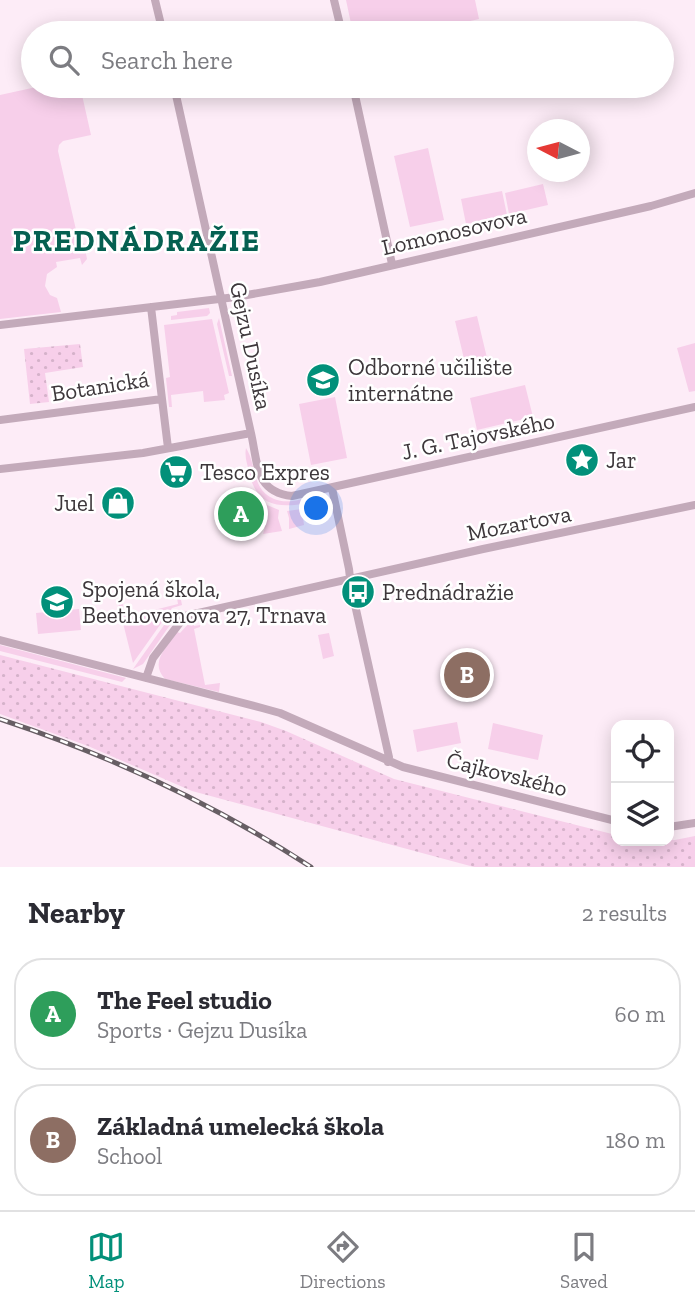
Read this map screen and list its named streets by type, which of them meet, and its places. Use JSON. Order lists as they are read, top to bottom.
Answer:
{
  "streets": {
    "street": [
      "Lomonosovova",
      "Gejzu Dusíka",
      "Botanická",
      "J. G. Tajovského",
      "Mozartova",
      "Čajkovského"
    ]
  },
  "crossings": [
    ["Lomonosovova", "Gejzu Dusíka"],
    ["Gejzu Dusíka", "J. G. Tajovského"],
    ["Mozartova", "Čajkovského"]
  ],
  "districts": ["PREDNÁDRAŽIE"],
  "places": {
    "school or university": ["Odborné učilište internátne", "Spojená škola, Beethovenova 27, Trnava"],
    "place": ["Jar"],
    "supermarket": ["Tesco Expres"],
    "shop": ["Juel"],
    "bus stop": ["Prednádražie"]
  },
  "north": "left",
  "page": {
    "search": "Search here",
    "pins": ["A", "B"],
    "heading": ["Nearby", "2 results"],
    "list": [
      {
        "mark": "A",
        "name": "The Feel studio",
        "note": "Sports · Gejzu Dusíka",
        "value": "60 m"
      },
      {
        "mark": "B",
        "name": "Základná umelecká škola",
        "note": "School",
        "value": "180 m"
      }
    ],
    "nav": ["Map", "Directions", "Saved"]
  }
}
